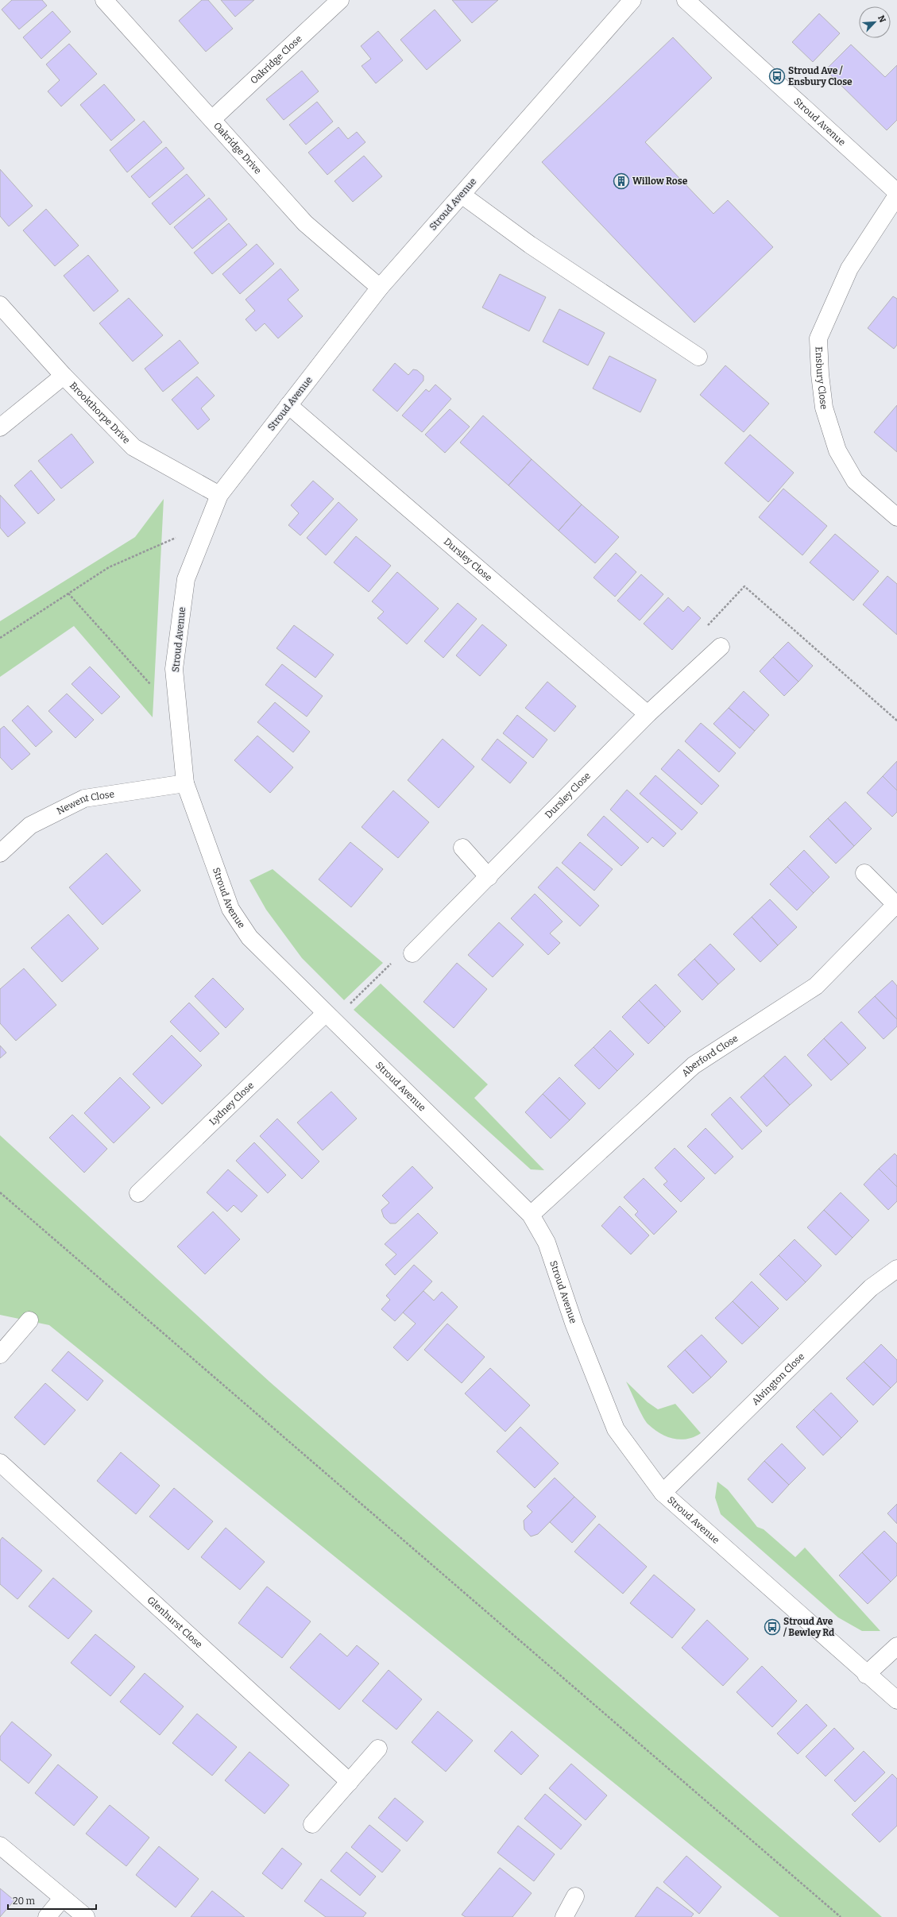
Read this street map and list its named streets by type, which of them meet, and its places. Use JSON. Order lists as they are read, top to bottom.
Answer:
{
  "streets": {
    "street": [
      "Oakridge Close",
      "Stroud Avenue",
      "Oakridge Drive",
      "Ensbury Close",
      "Brookthorpe Drive",
      "Dursley Close",
      "Newent Close",
      "Aberford Close",
      "Lydney Close",
      "Alvington Close",
      "Glenhurst Close"
    ]
  },
  "crossings": [
    ["Oakridge Close", "Oakridge Drive"],
    ["Stroud Avenue", "Oakridge Drive"],
    ["Stroud Avenue", "Brookthorpe Drive"],
    ["Stroud Avenue", "Dursley Close"],
    ["Stroud Avenue", "Newent Close"],
    ["Stroud Avenue", "Aberford Close"],
    ["Stroud Avenue", "Lydney Close"],
    ["Stroud Avenue", "Alvington Close"]
  ],
  "places": {
    "bus stop": ["Stroud Ave / Ensbury Close", "Stroud Ave / Bewley Rd"],
    "building": ["Willow Rose"]
  },
  "scale_bar": "20 m",
  "north": "top right"
}
